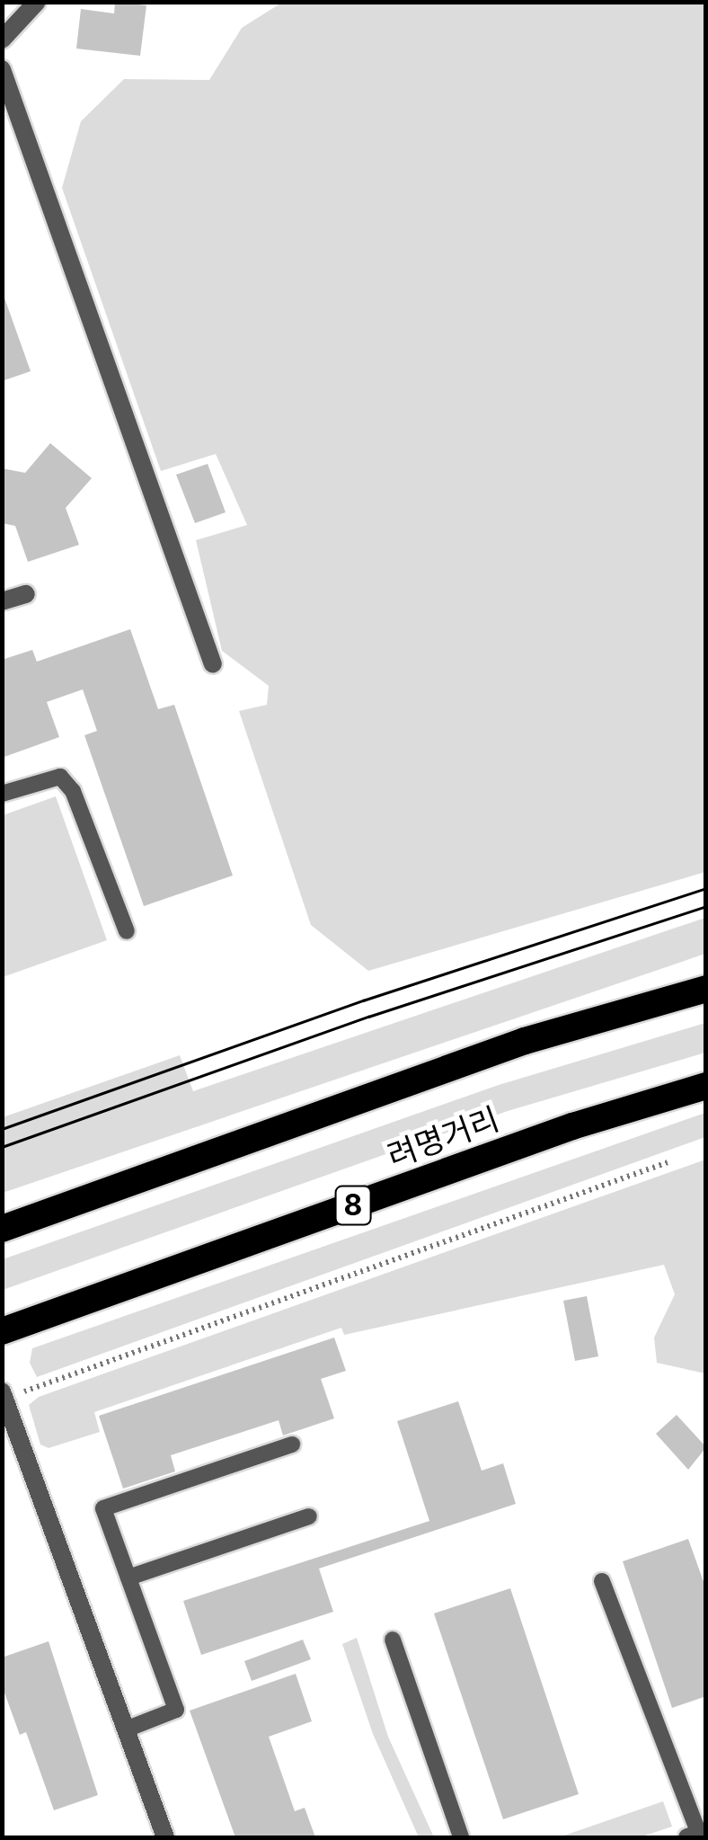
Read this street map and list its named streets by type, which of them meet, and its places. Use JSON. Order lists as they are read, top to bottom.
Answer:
{
  "streets": {
    "highway": ["려명거리", "8"]
  }
}
